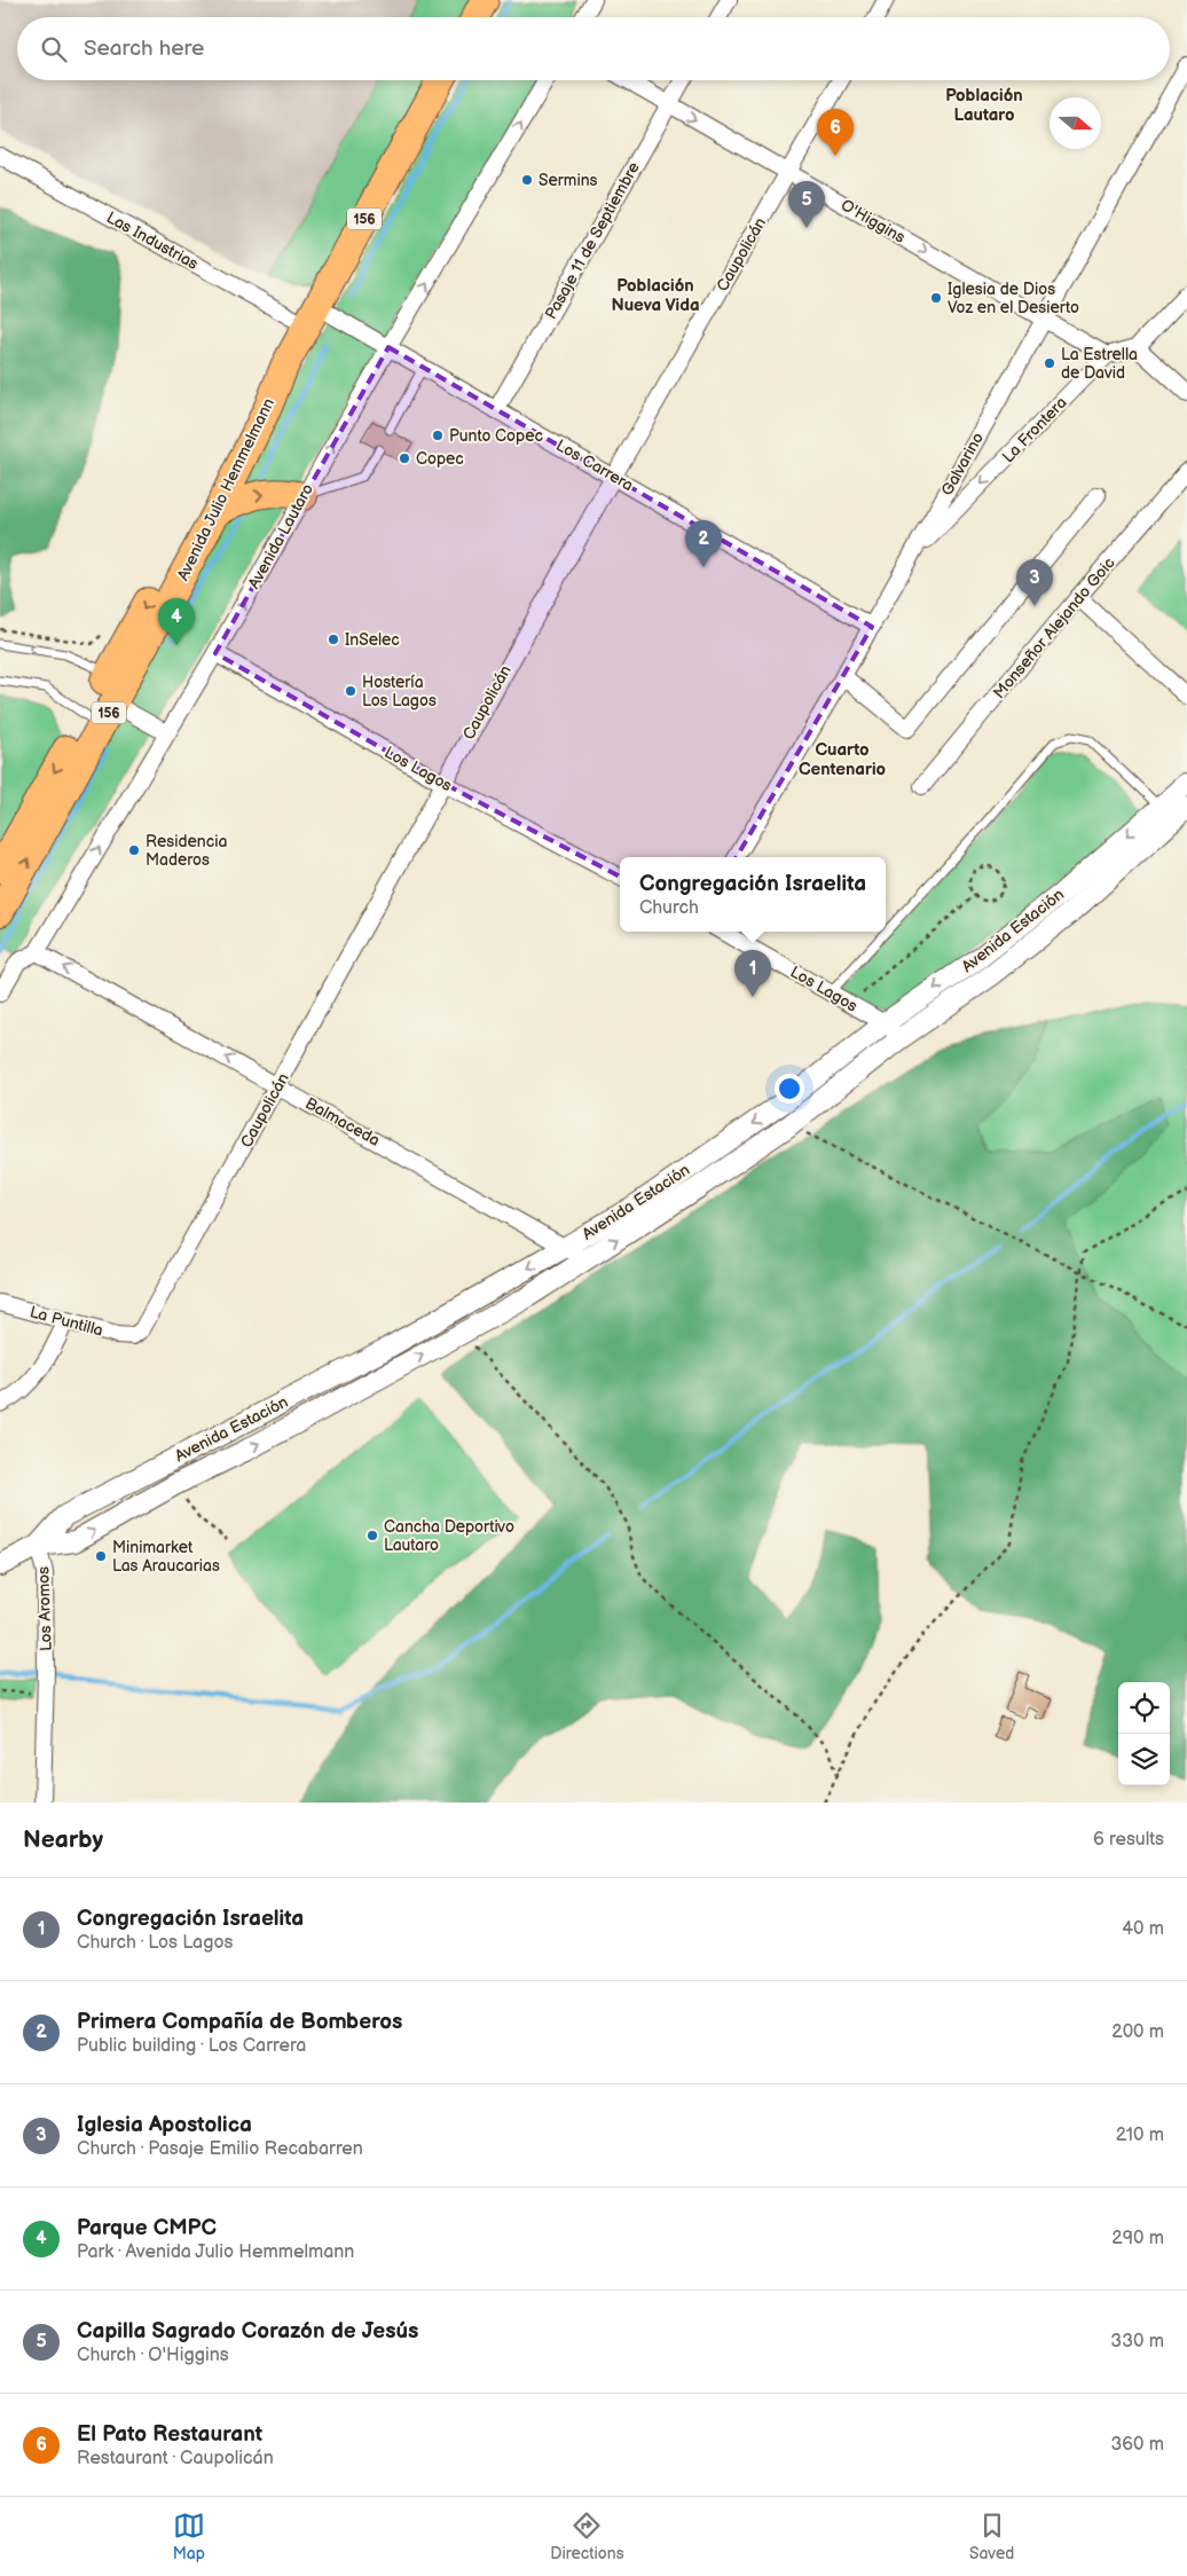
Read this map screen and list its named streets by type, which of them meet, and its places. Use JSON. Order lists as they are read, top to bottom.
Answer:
{
  "streets": {
    "highway": ["156", "Avenida Julio Hemmelmann"],
    "street": [
      "O'Higgins",
      "Las Industrias",
      "Pasaje 11 de Septiembre",
      "Caupolicán",
      "La Frontera",
      "Galvarino",
      "Los Carrera",
      "Avenida Lautaro",
      "Monseñor Alejando Goic",
      "Los Lagos",
      "Avenida Estación",
      "Balmaceda",
      "La Puntilla",
      "Los Aromos"
    ]
  },
  "crossings": [
    ["O'Higgins", "Pasaje 11 de Septiembre"],
    ["O'Higgins", "Caupolicán"],
    ["O'Higgins", "La Frontera"],
    ["O'Higgins", "Galvarino"],
    ["Las Industrias", "Los Carrera"],
    ["Las Industrias", "Avenida Julio Hemmelmann"],
    ["Pasaje 11 de Septiembre", "Los Carrera"],
    ["Caupolicán", "Los Carrera"],
    ["Caupolicán", "Los Lagos"],
    ["Caupolicán", "Balmaceda"],
    ["Caupolicán", "La Puntilla"],
    ["La Frontera", "Galvarino"],
    ["Galvarino", "Los Carrera"],
    ["Los Carrera", "Avenida Julio Hemmelmann"],
    ["Los Carrera", "Avenida Lautaro"],
    ["Avenida Lautaro", "Los Lagos"],
    ["Avenida Lautaro", "Balmaceda"],
    ["Los Lagos", "Avenida Estación"],
    ["Avenida Estación", "Balmaceda"],
    ["Avenida Estación", "Los Aromos"]
  ],
  "one_way": [
    "O'Higgins",
    "La Frontera",
    "Avenida Lautaro",
    "Balmaceda"
  ],
  "districts": ["Población Lautaro", "Población Nueva Vida", "Cuarto Centenario"],
  "places": [
    "Sermins",
    "Iglesia de Dios Voz en el Desierto",
    "La Estrella de David",
    "Punto Copec",
    "Copec",
    "InSelec",
    "Hostería Los Lagos",
    "Residencia Maderos",
    "Cancha Deportivo Lautaro",
    "Minimarket Las Araucarias"
  ],
  "north": "right",
  "page": {
    "search": "Search here",
    "pins": [
      "6",
      "5",
      "2",
      "3",
      "4",
      "1"
    ],
    "popup": ["Congregación Israelita", "Church"],
    "heading": ["Nearby", "6 results"],
    "list": [
      {
        "mark": "1",
        "name": "Congregación Israelita",
        "note": "Church · Los Lagos",
        "value": "40 m"
      },
      {
        "mark": "2",
        "name": "Primera Compañía de Bomberos",
        "note": "Public building · Los Carrera",
        "value": "200 m"
      },
      {
        "mark": "3",
        "name": "Iglesia Apostolica",
        "note": "Church · Pasaje Emilio Recabarren",
        "value": "210 m"
      },
      {
        "mark": "4",
        "name": "Parque CMPC",
        "note": "Park · Avenida Julio Hemmelmann",
        "value": "290 m"
      },
      {
        "mark": "5",
        "name": "Capilla Sagrado Corazón de Jesús",
        "note": "Church · O'Higgins",
        "value": "330 m"
      },
      {
        "mark": "6",
        "name": "El Pato Restaurant",
        "note": "Restaurant · Caupolicán",
        "value": "360 m"
      }
    ],
    "nav": ["Map", "Directions", "Saved"]
  }
}
